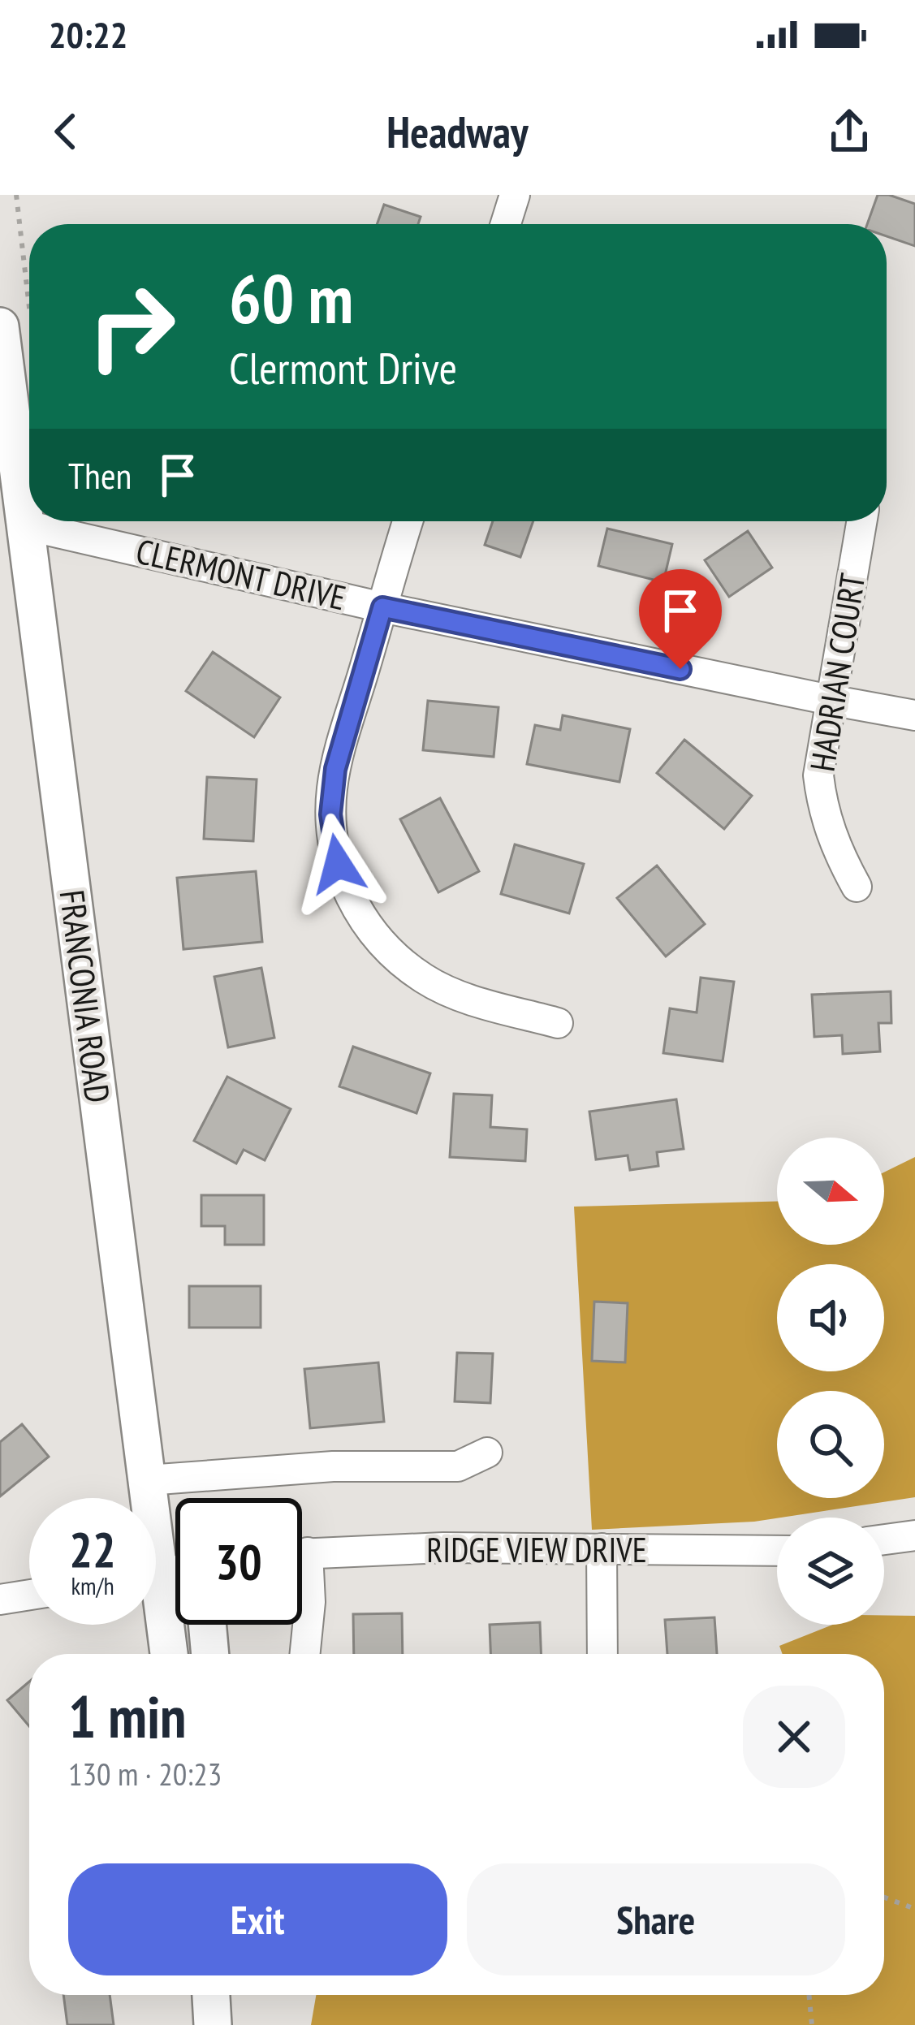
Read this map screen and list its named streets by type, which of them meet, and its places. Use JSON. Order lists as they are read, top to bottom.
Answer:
{
  "streets": {
    "main road": ["FRANCONIA ROAD"],
    "street": ["CLERMONT DRIVE", "HADRIAN COURT", "RIDGE VIEW DRIVE"]
  },
  "crossings": [
    ["CLERMONT DRIVE", "HADRIAN COURT"],
    ["CLERMONT DRIVE", "FRANCONIA ROAD"]
  ],
  "north": "right",
  "page": {
    "status": "20:22",
    "header": "Headway",
    "turn": ["60 m", "Clermont Drive"],
    "then": "Then",
    "speed": "22 km/h",
    "limit": "30",
    "heading": ["1 min", "130 m · 20:23"],
    "buttons": ["Exit", "Share"]
  }
}
